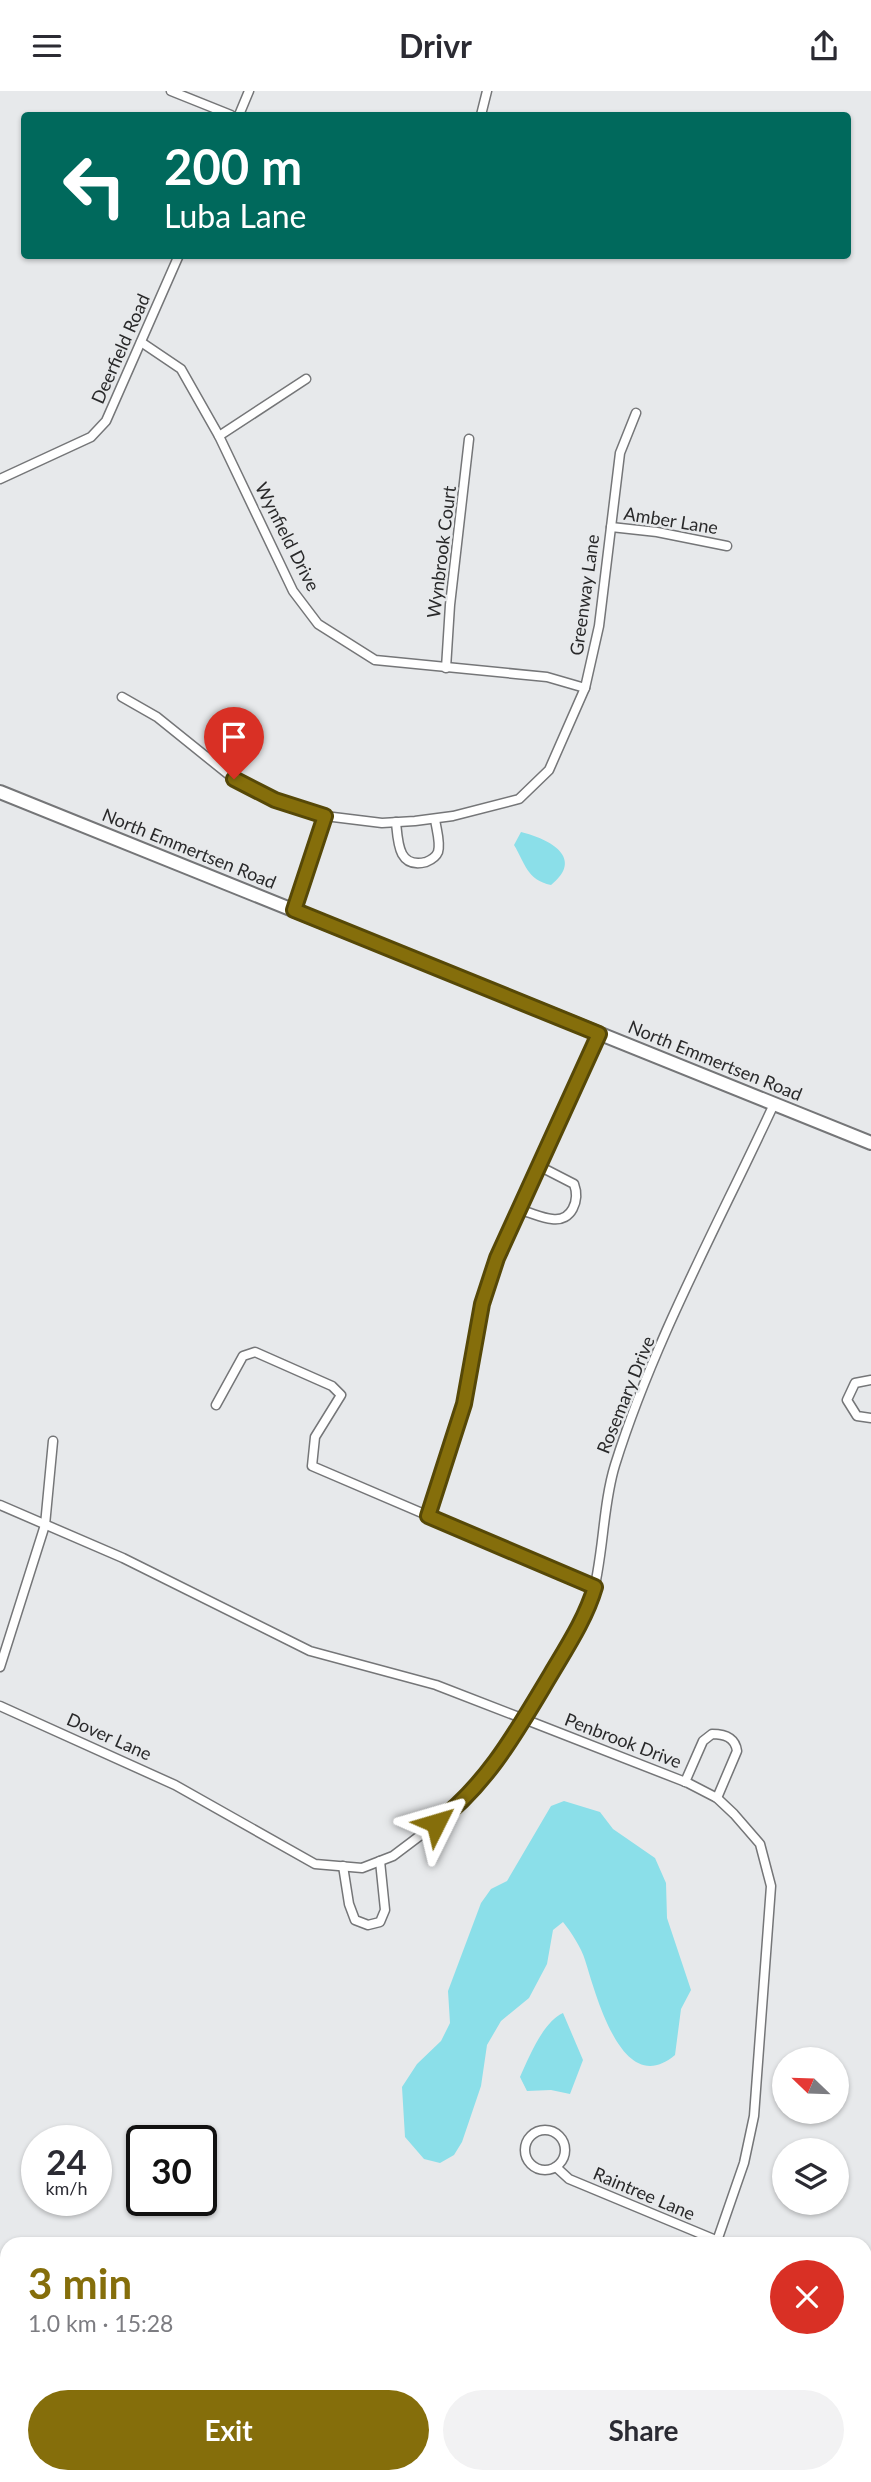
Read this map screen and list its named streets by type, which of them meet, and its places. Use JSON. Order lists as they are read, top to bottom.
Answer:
{
  "streets": {
    "street": [
      "Deerfield Road",
      "Amber Lane",
      "Wynfield Drive",
      "Wynbrook Court",
      "Greenway Lane",
      "North Emmertsen Road",
      "Rosemary Drive",
      "Dover Lane",
      "Penbrook Drive",
      "Raintree Lane"
    ]
  },
  "crossings": [
    ["Deerfield Road", "Wynfield Drive"],
    ["Amber Lane", "Greenway Lane"],
    ["Wynfield Drive", "Wynbrook Court"],
    ["Wynfield Drive", "Greenway Lane"],
    ["North Emmertsen Road", "Rosemary Drive"],
    ["Rosemary Drive", "Dover Lane"],
    ["Rosemary Drive", "Penbrook Drive"]
  ],
  "north": "top left",
  "page": {
    "header": "Drivr",
    "turn": ["200 m", "Luba Lane"],
    "speed": "24 km/h",
    "limit": "30",
    "heading": ["3 min", "1.0 km · 15:28"],
    "buttons": ["Exit", "Share"]
  }
}
